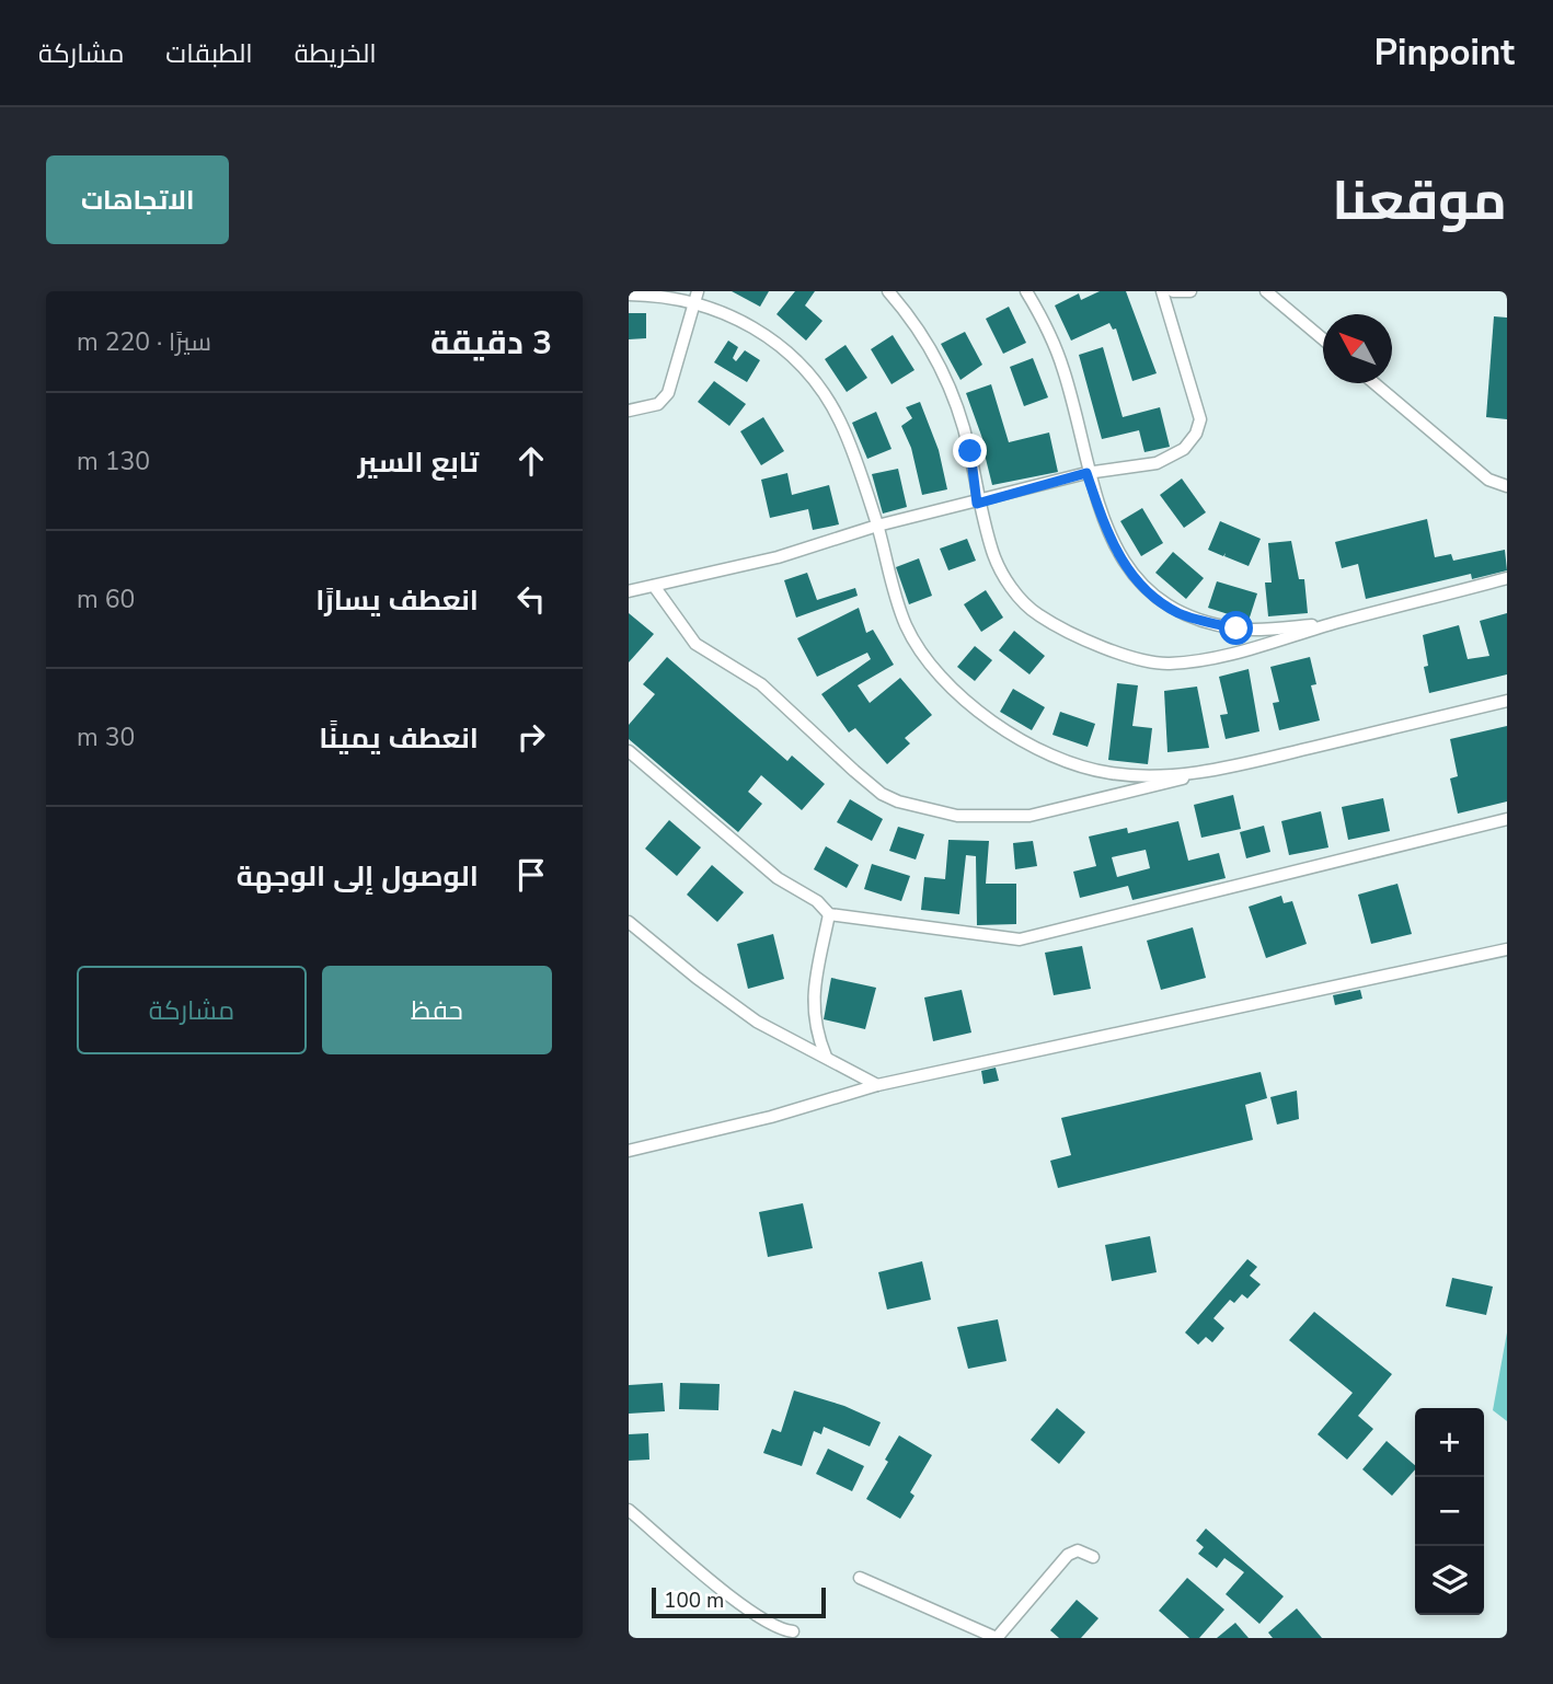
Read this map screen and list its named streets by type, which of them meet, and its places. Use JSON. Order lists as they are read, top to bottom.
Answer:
{
  "scale_bar": "100 m",
  "north": "top left",
  "page": {
    "header": "Pinpoint",
    "nav": ["الخريطة", "الطبقات", "مشاركة"],
    "title": "موقعنا",
    "buttons": [
      "الاتجاهات",
      ["حفظ", "مشاركة"]
    ],
    "heading": ["3 دقيقة", "سيرًا · 220 m"],
    "list": [
      ["تابع السير", "130 m"],
      ["انعطف يسارًا", "60 m"],
      ["انعطف يمينًا", "30 m"],
      "الوصول إلى الوجهة"
    ],
    "map_buttons": ["+", "−"],
    "scale": "100 m"
  }
}
